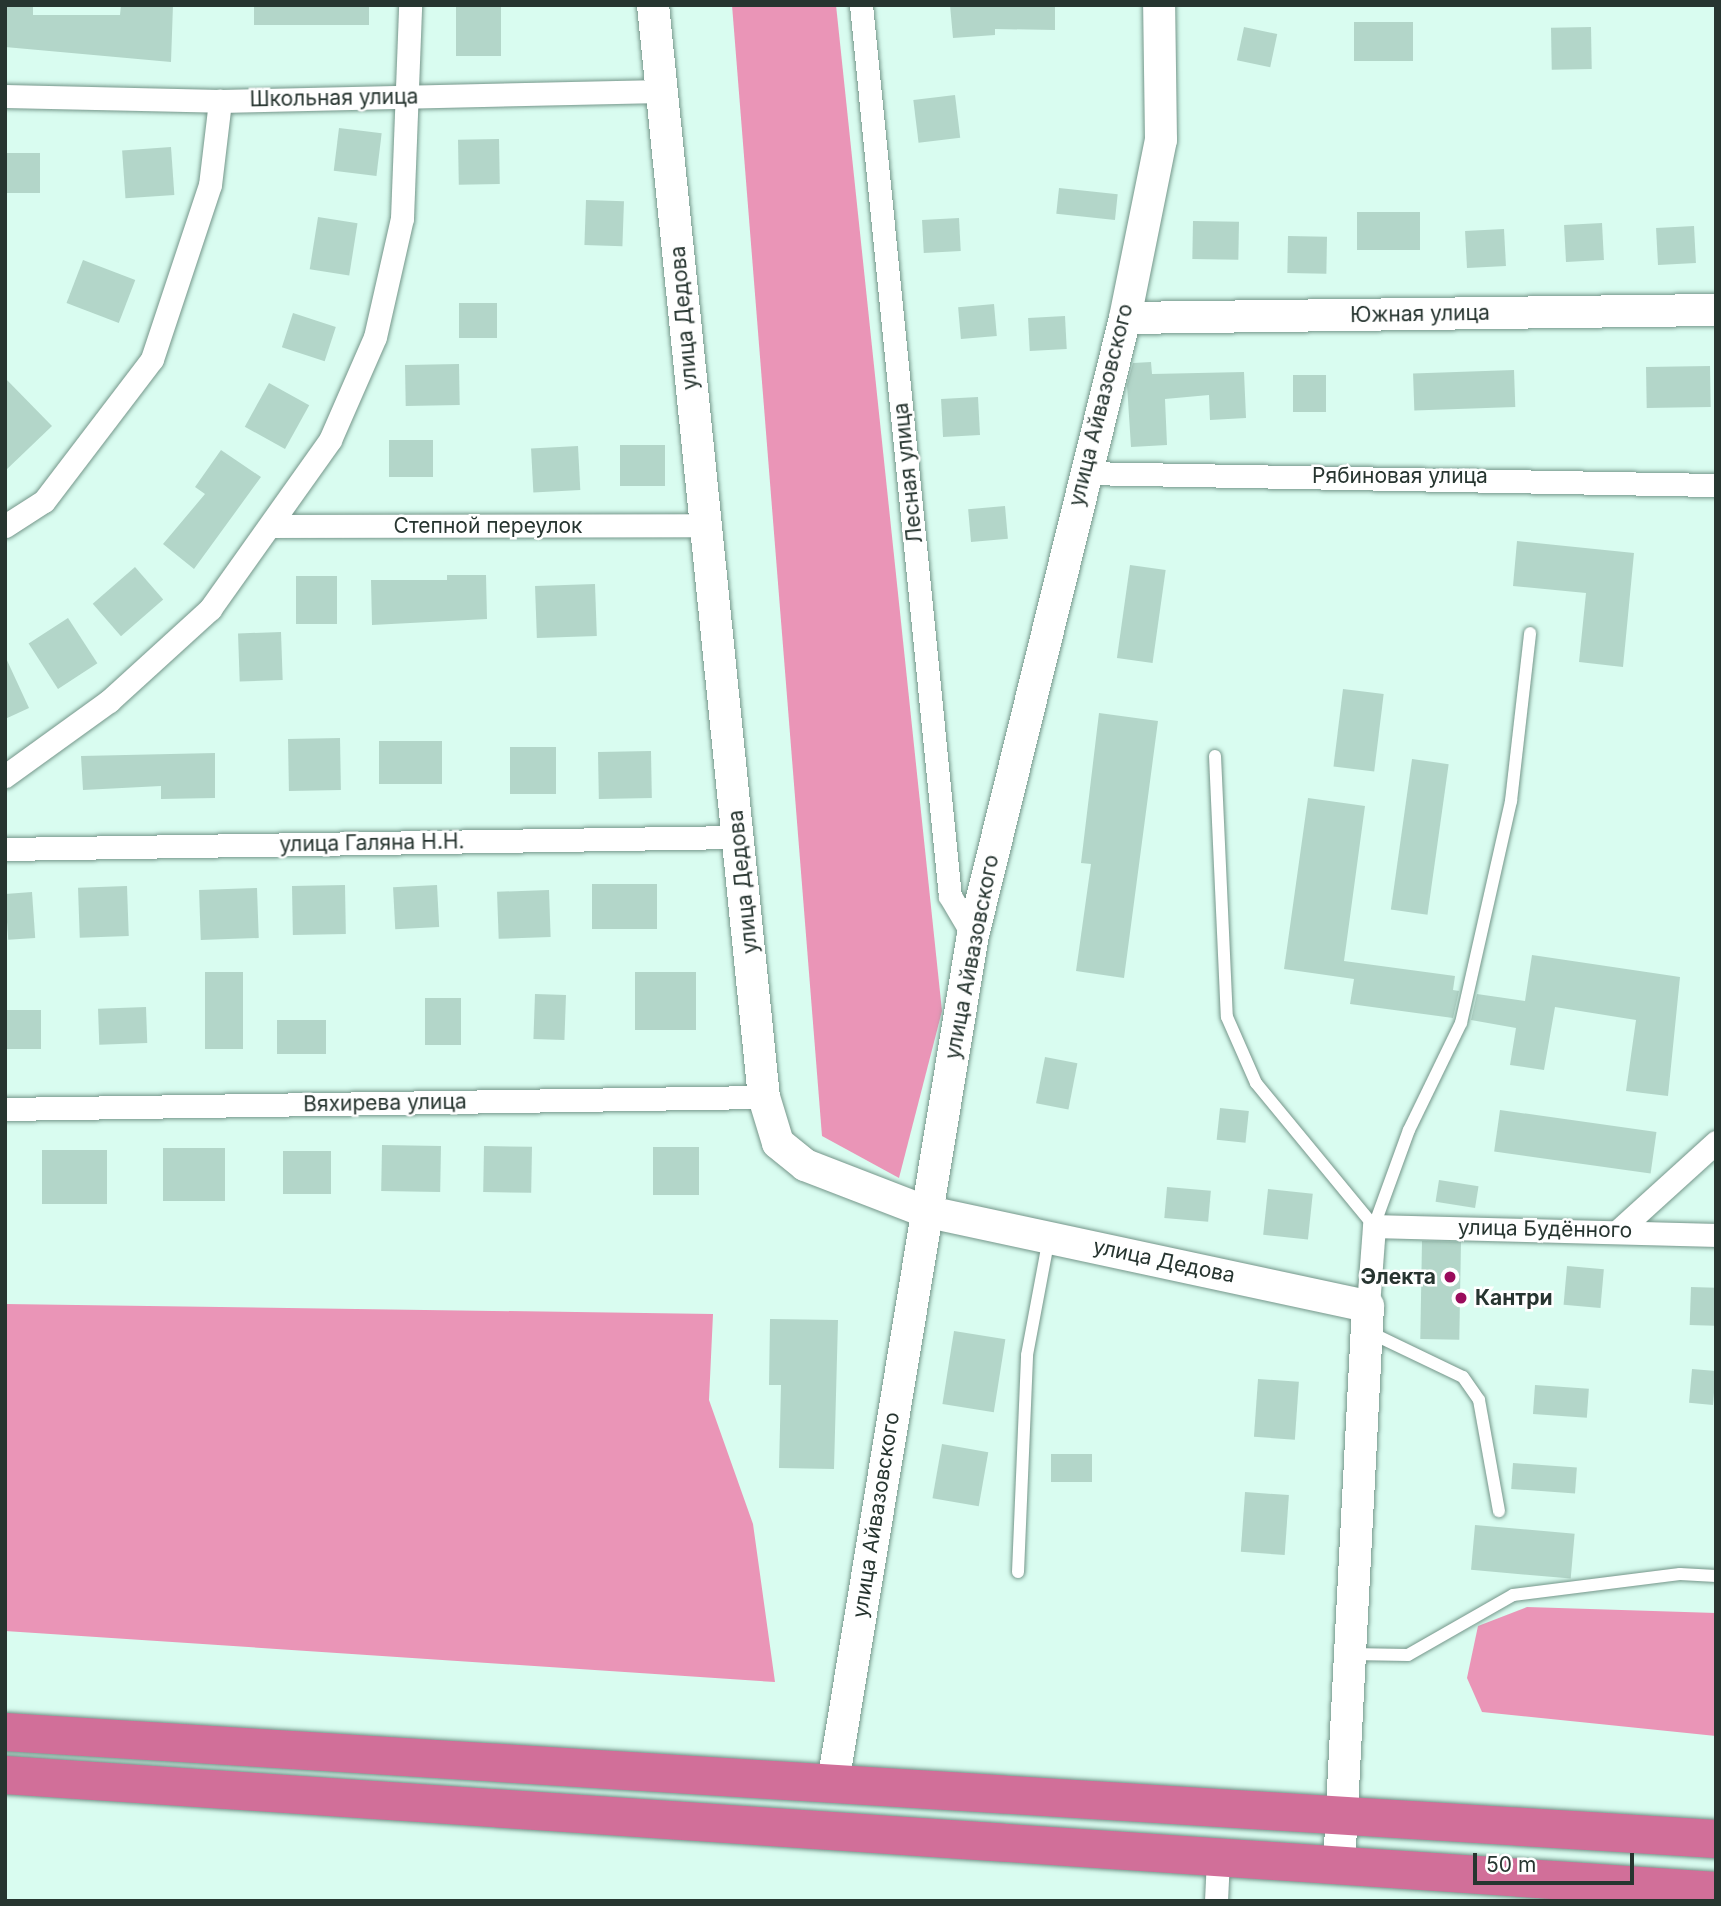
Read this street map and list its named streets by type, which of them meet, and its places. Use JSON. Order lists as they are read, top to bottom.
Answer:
{
  "streets": {
    "street": [
      "Школьная улица",
      "Южная улица",
      "улица Дедова",
      "улица Айвазовского",
      "Лесная улица",
      "Рябиновая улица",
      "Степной переулок",
      "улица Галяна Н.Н.",
      "Вяхирева улица",
      "улица Будённого"
    ]
  },
  "crossings": [
    ["Школьная улица", "улица Дедова"],
    ["Южная улица", "улица Айвазовского"],
    ["улица Дедова", "улица Айвазовского"],
    ["улица Дедова", "Степной переулок"],
    ["улица Дедова", "улица Галяна Н.Н."],
    ["улица Дедова", "Вяхирева улица"],
    ["улица Айвазовского", "Лесная улица"],
    ["улица Айвазовского", "Рябиновая улица"]
  ],
  "places": ["Электа", "Кантри"],
  "scale_bar": "50 m"
}
